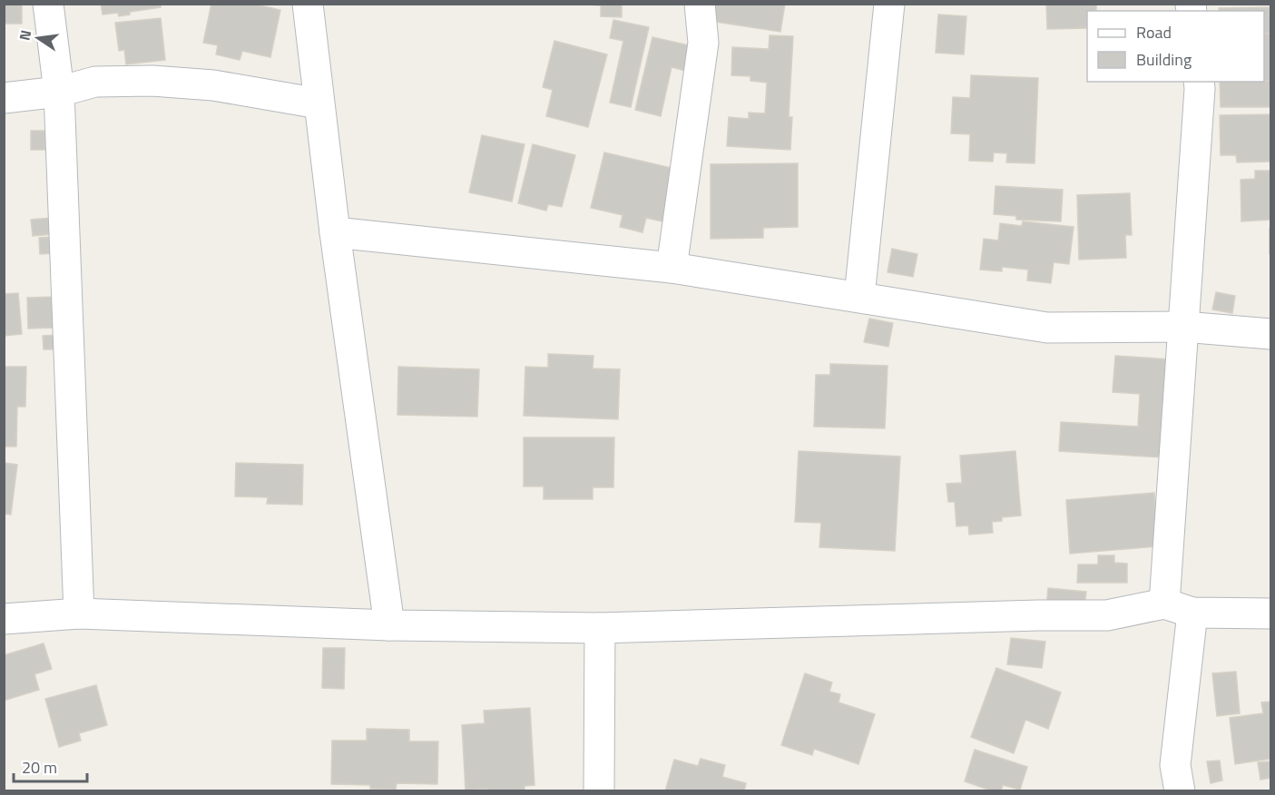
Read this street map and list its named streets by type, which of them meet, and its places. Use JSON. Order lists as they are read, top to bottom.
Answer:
{
  "legend": ["Road", "Building"],
  "scale_bar": "20 m",
  "north": "left"
}
